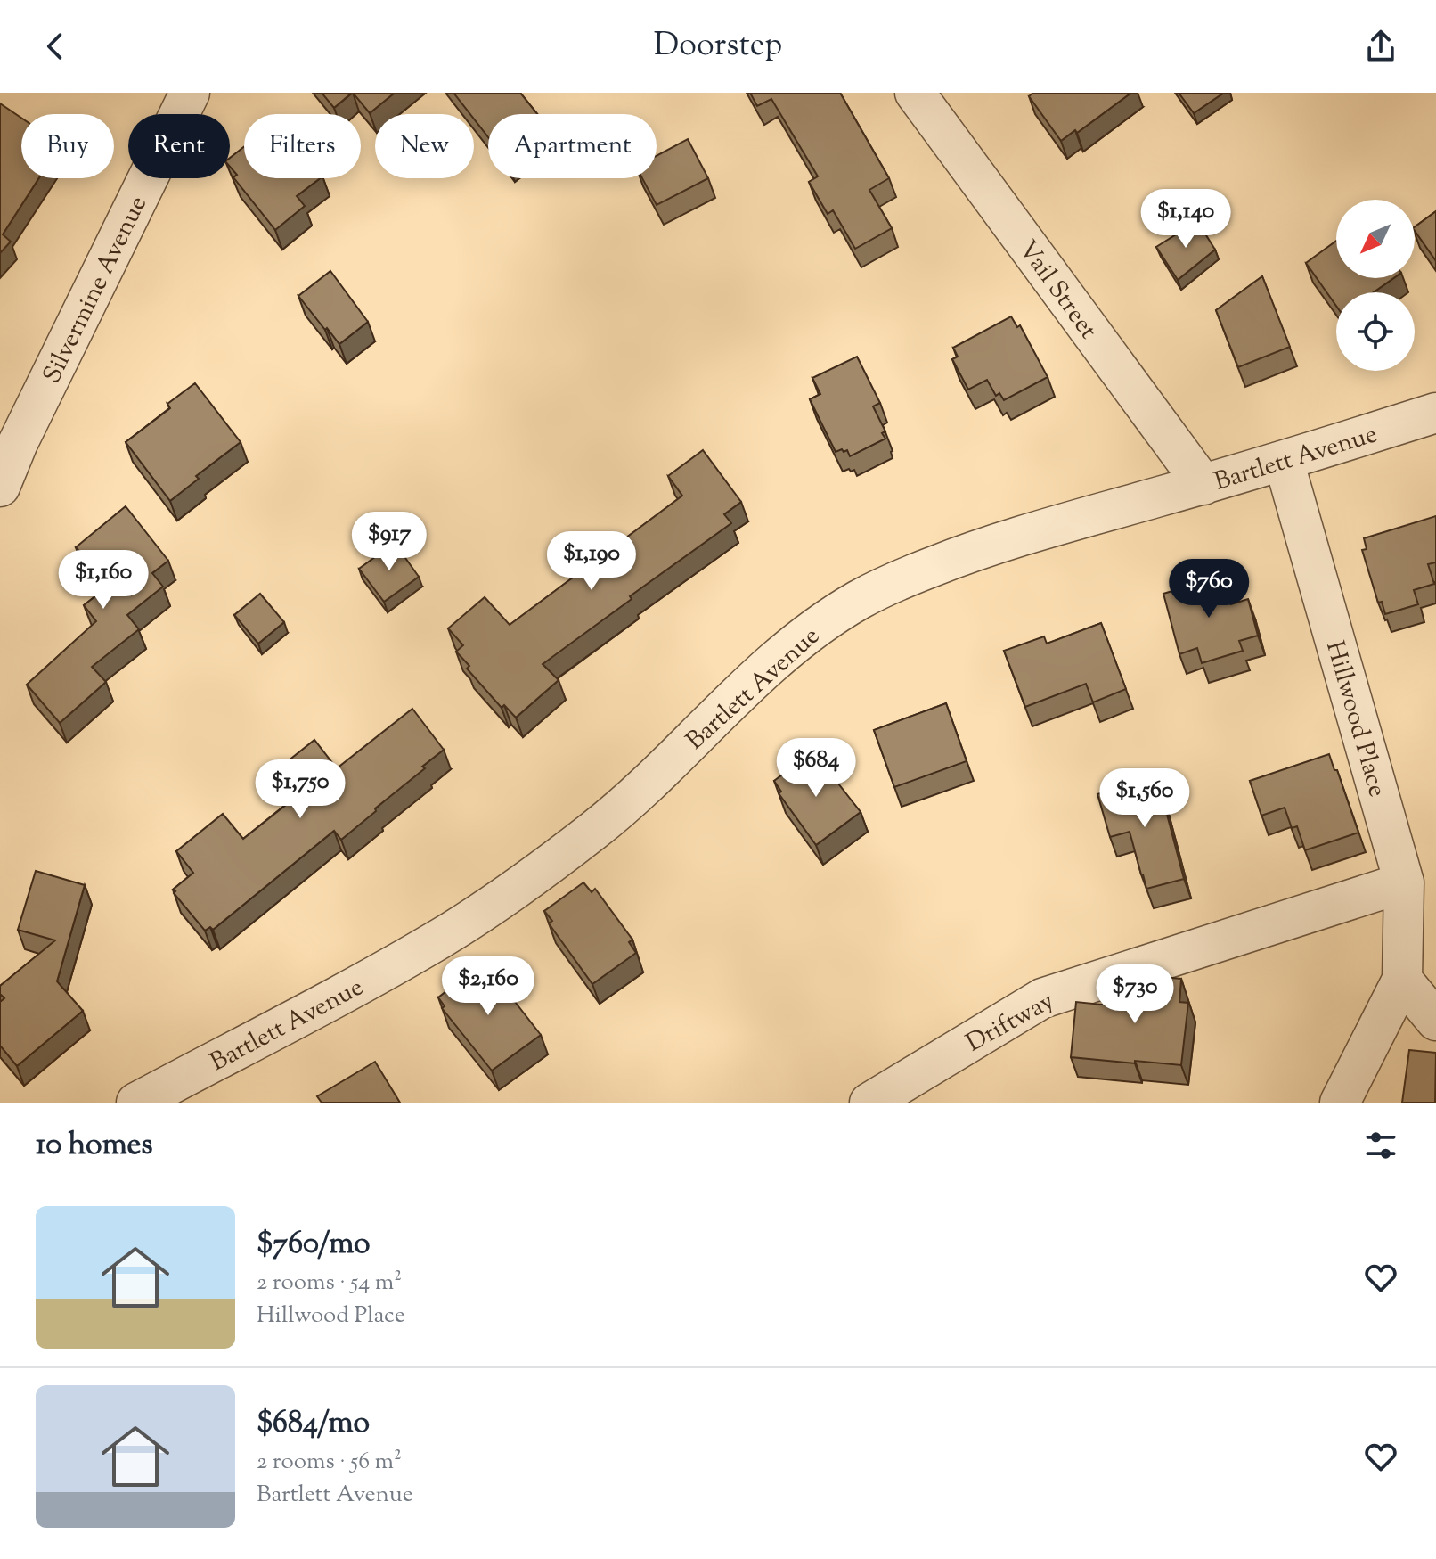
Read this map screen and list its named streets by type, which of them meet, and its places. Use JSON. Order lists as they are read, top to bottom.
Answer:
{
  "streets": {
    "street": [
      "Silvermine Avenue",
      "Vail Street",
      "Bartlett Avenue",
      "Hillwood Place",
      "Driftway"
    ]
  },
  "crossings": [
    ["Vail Street", "Bartlett Avenue"],
    ["Bartlett Avenue", "Hillwood Place"],
    ["Hillwood Place", "Driftway"]
  ],
  "north": "bottom left",
  "page": {
    "header": "Doorstep",
    "chip": [
      "Buy",
      "Rent",
      "Filters",
      "New",
      "Apartment"
    ],
    "price": [
      "$1,140",
      "$917",
      "$1,190",
      "$1,160",
      "$760",
      "$684",
      "$1,750",
      "$1,560",
      "$2,160",
      "$730"
    ],
    "heading": "10 homes",
    "list": [
      {
        "name": "$760/mo",
        "note": "2 rooms · 54 m² · Hillwood Place"
      },
      {
        "name": "$684/mo",
        "note": "2 rooms · 56 m² · Bartlett Avenue"
      }
    ]
  }
}
